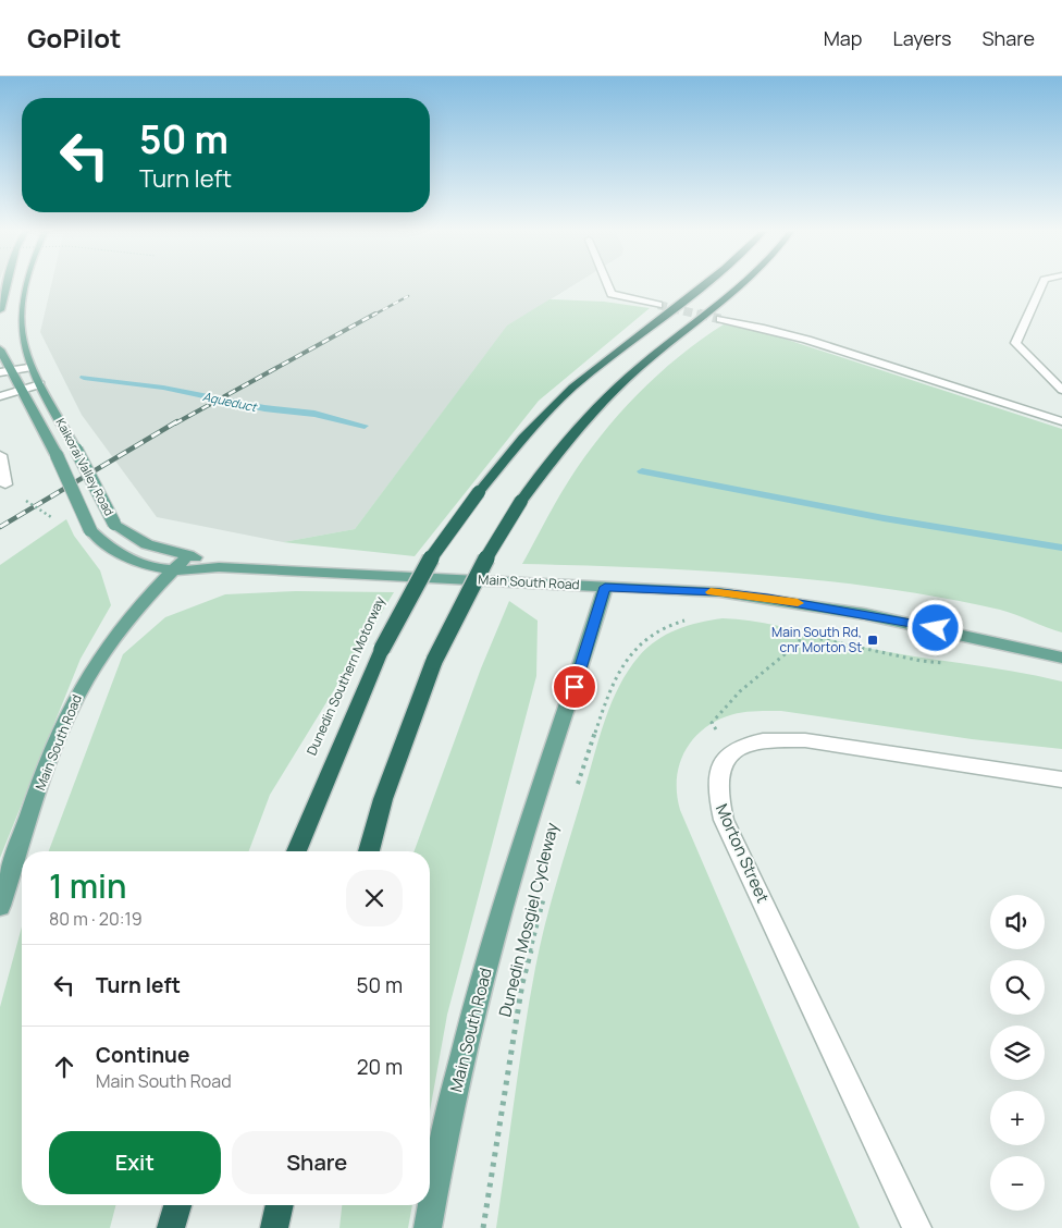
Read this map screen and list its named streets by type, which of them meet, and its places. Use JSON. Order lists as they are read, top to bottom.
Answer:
{
  "streets": {
    "highway": ["Dunedin Southern Motorway"],
    "main road": ["Kaikorai Valley Road", "Main South Road"],
    "street": ["Morton Street"],
    "path": ["Dunedin Mosgiel Cycleway"]
  },
  "crossings": [
    ["Kaikorai Valley Road", "Main South Road"]
  ],
  "water": ["Aqueduct"],
  "places": {
    "transit": ["Main South Rd, cnr Morton St"]
  },
  "page": {
    "header": "GoPilot",
    "nav": ["Map", "Layers", "Share"],
    "turn": ["50 m", "Turn left"],
    "heading": ["1 min", "80 m · 20:19"],
    "map_buttons": ["+", "−"],
    "list": [
      {
        "name": "Turn left",
        "value": "50 m"
      },
      {
        "name": "Continue",
        "note": "Main South Road",
        "value": "20 m"
      }
    ],
    "buttons": ["Exit", "Share"]
  }
}
